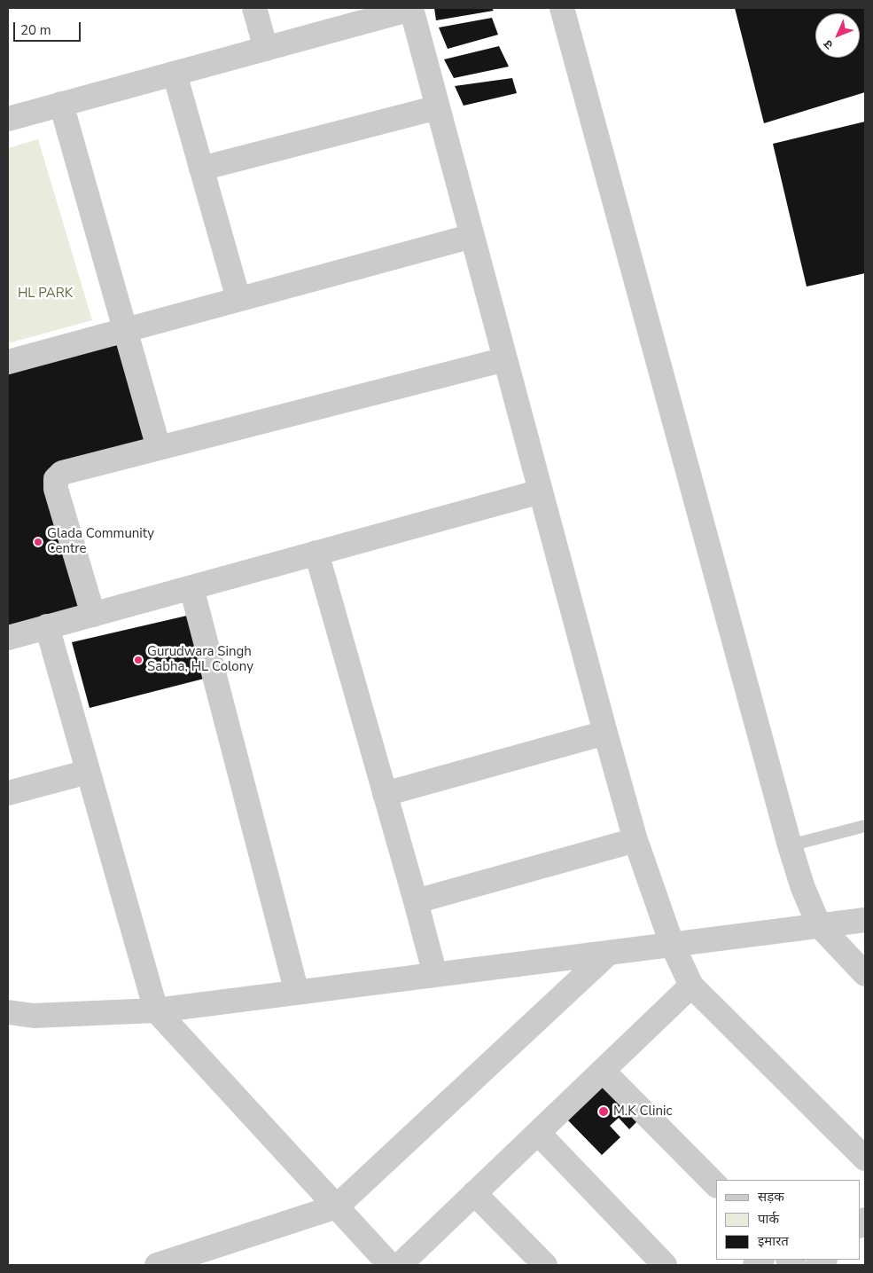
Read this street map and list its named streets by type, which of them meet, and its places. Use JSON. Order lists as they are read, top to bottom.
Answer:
{
  "parks": ["HL PARK"],
  "places": ["Glada Community Centre", "Gurudwara Singh Sabha, HL Colony", "M.K Clinic"],
  "legend": ["सड़क", "पार्क", "इमारत"],
  "scale_bar": "20 m",
  "north": "bottom left"
}
